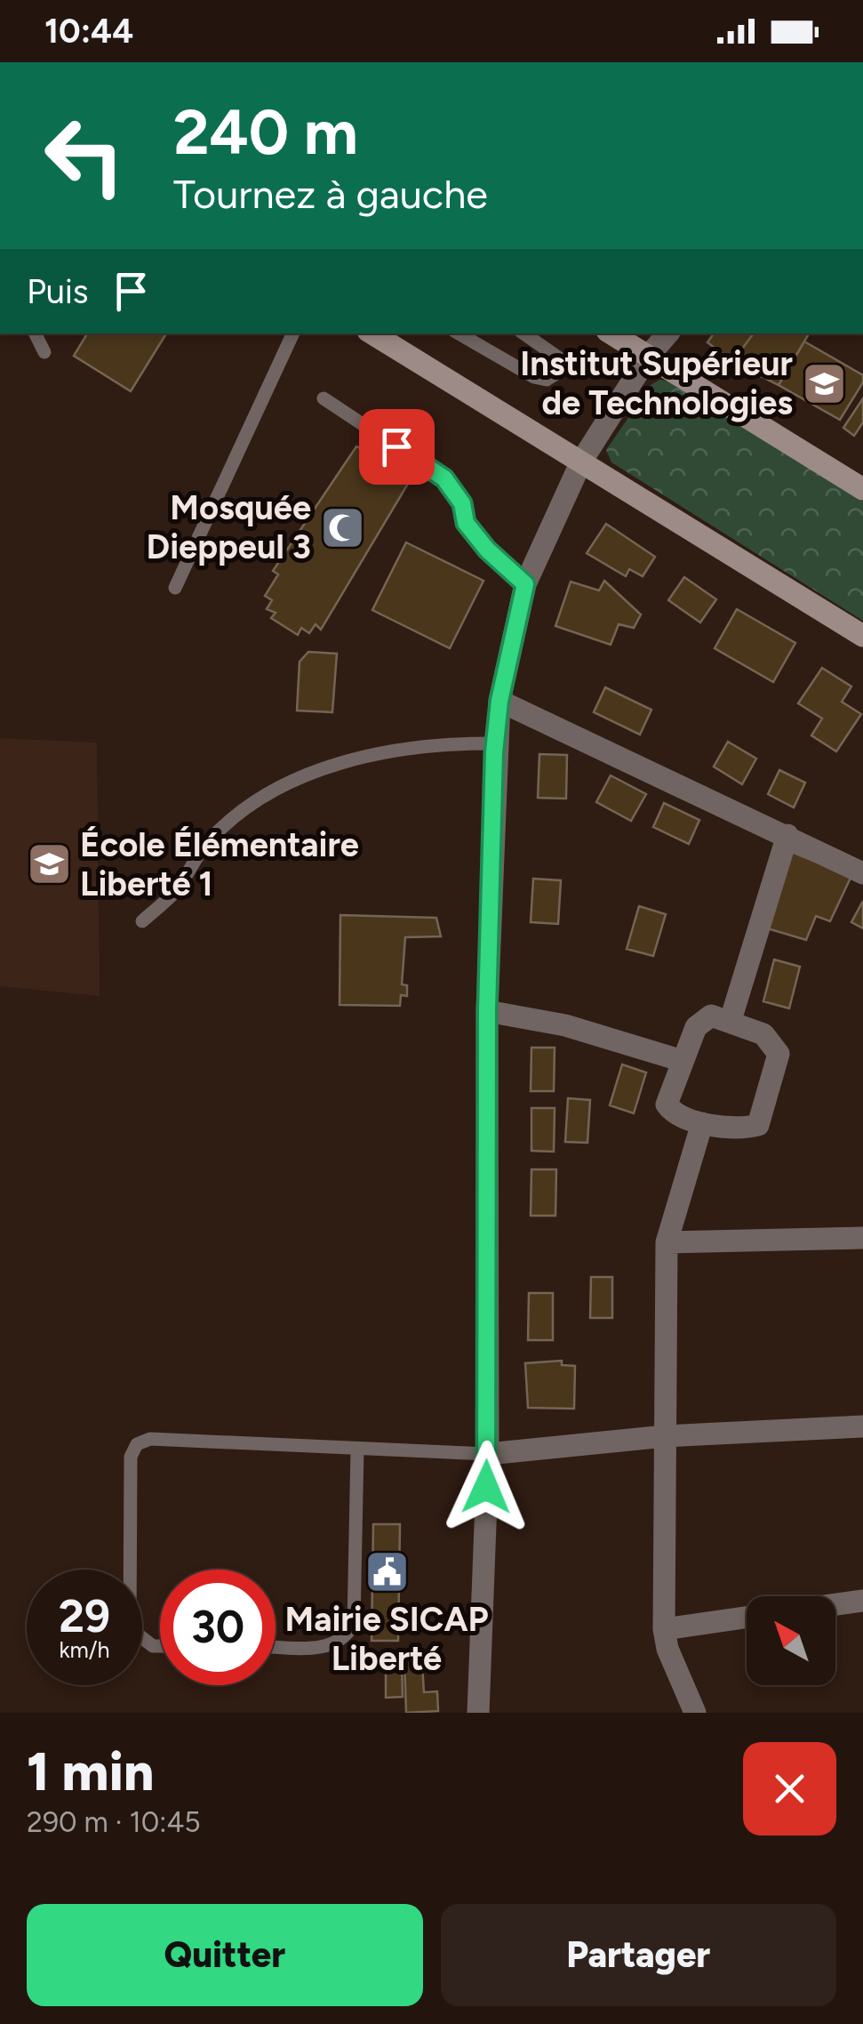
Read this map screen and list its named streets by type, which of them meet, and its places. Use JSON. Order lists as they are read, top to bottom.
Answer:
{
  "places": {
    "school or university": ["Institut Supérieur de Technologies", "École Élémentaire Liberté 1"],
    "mosque": ["Mosquée Dieppeul 3"],
    "public building": ["Mairie SICAP Liberté"]
  },
  "north": "top left",
  "page": {
    "status": "10:44",
    "turn": ["240 m", "Tournez à gauche"],
    "then": "Puis",
    "speed": "29 km/h",
    "limit": "30",
    "heading": ["1 min", "290 m · 10:45"],
    "buttons": ["Quitter", "Partager"]
  }
}
